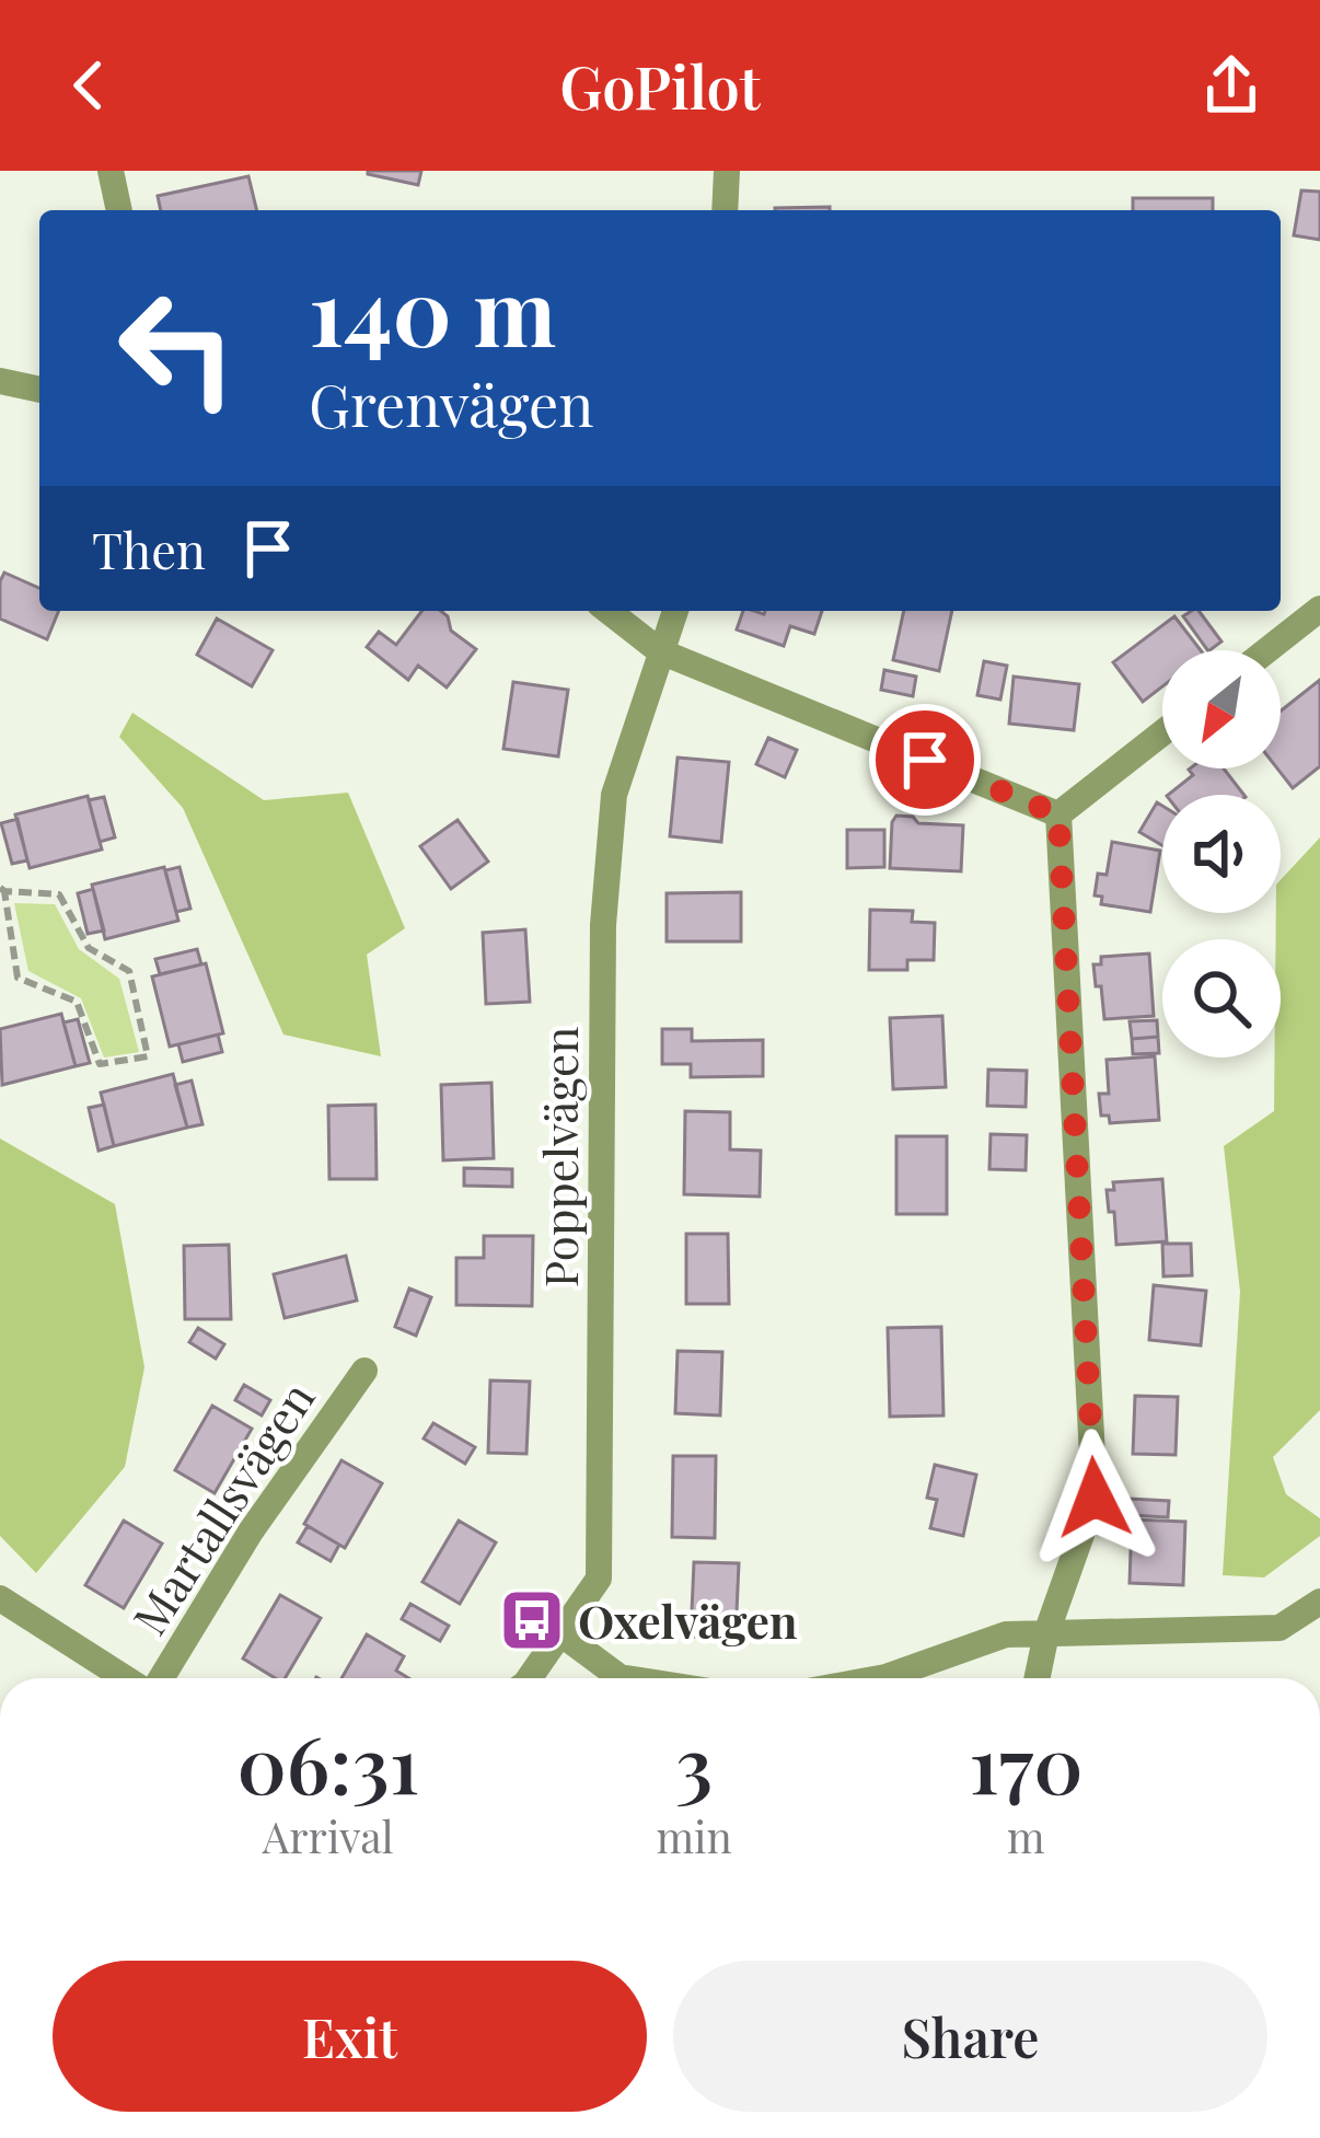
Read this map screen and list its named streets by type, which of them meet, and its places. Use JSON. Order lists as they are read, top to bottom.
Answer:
{
  "streets": {
    "street": ["Poppelvägen", "Martallsvägen"]
  },
  "places": {
    "bus stop": ["Oxelvägen"]
  },
  "north": "bottom left",
  "page": {
    "header": "GoPilot",
    "turn": ["140 m", "Grenvägen"],
    "then": "Then",
    "eta": [
      "06:31",
      "Arrival",
      "3",
      "min",
      "170",
      "m"
    ],
    "buttons": ["Exit", "Share"]
  }
}
